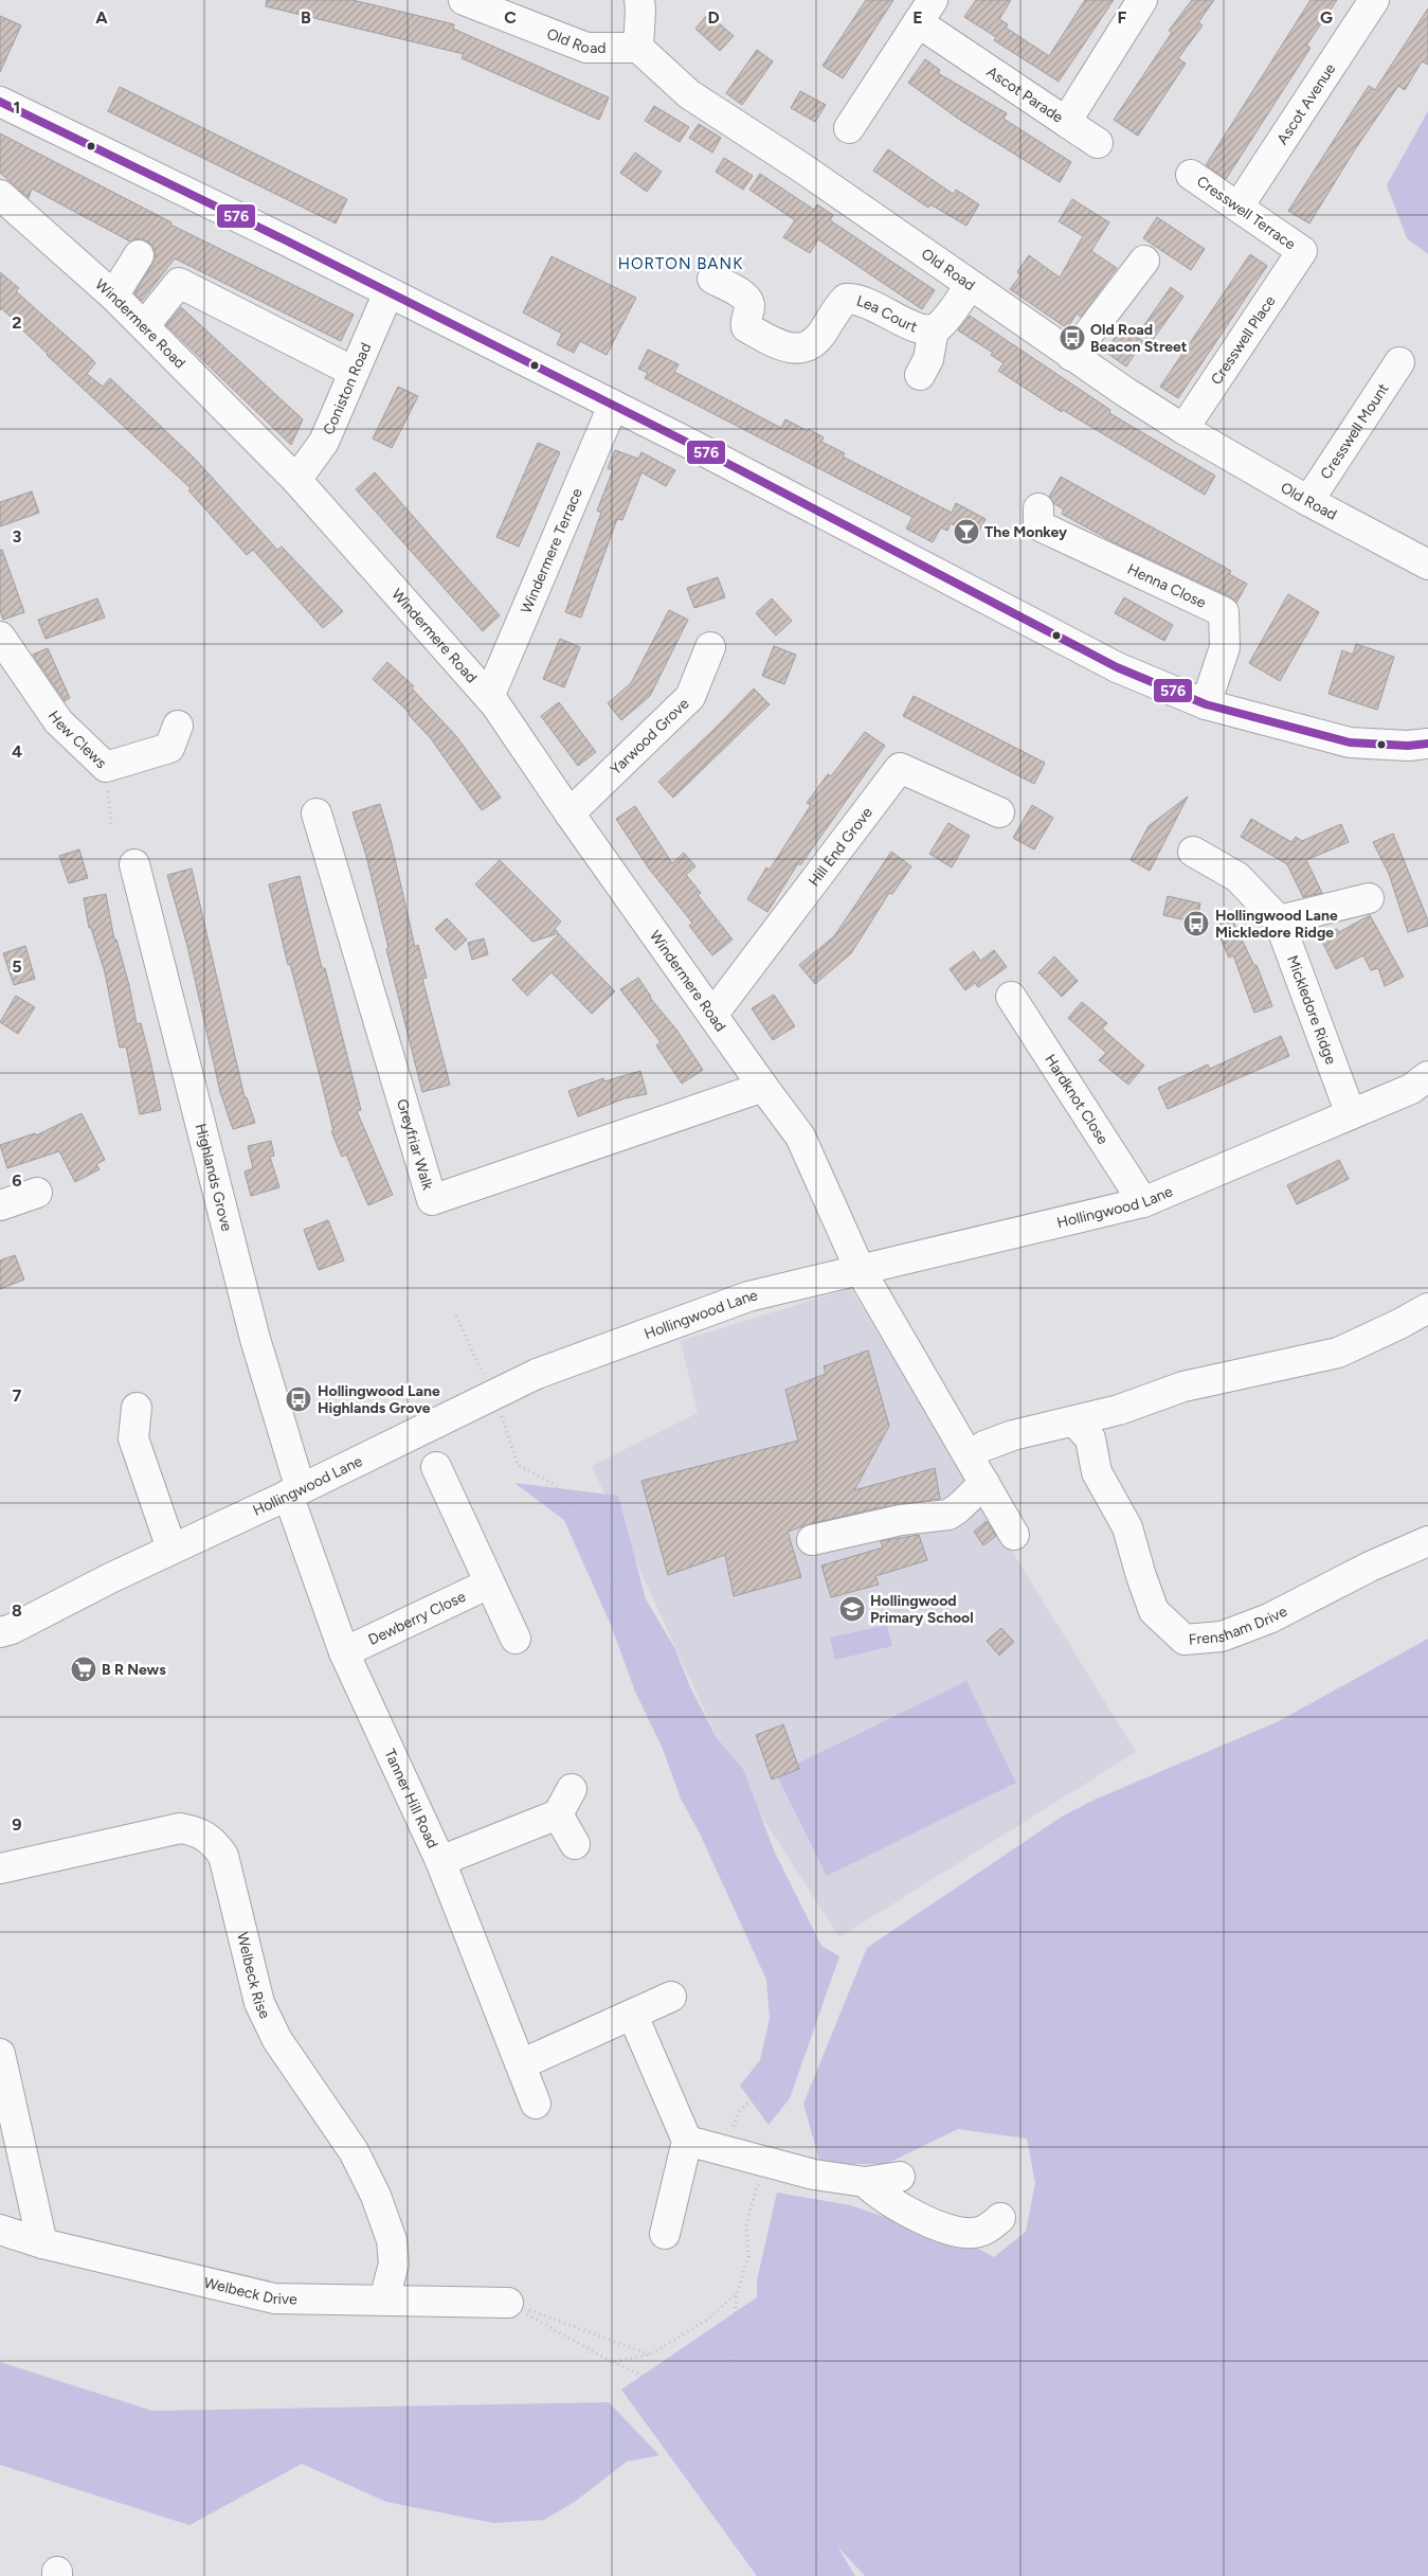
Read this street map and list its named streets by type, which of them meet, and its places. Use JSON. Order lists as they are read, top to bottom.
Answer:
{
  "streets": {
    "street": [
      "Old Road",
      "Ascot Parade",
      "Ascot Avenue",
      "Cresswell Terrace",
      "Lea Court",
      "Windermere Road",
      "Cresswell Place",
      "Coniston Road",
      "Cresswell Mount",
      "Windermere Terrace",
      "Henna Close",
      "Hew Clews",
      "Yarwood Grove",
      "Hill End Grove",
      "Mickledore Ridge",
      "Hardknot Close",
      "Greyfriar Walk",
      "Highlands Grove",
      "Hollingwood Lane",
      "Dewberry Close",
      "Frensham Drive",
      "Tanner Hill Road",
      "Welbeck Rise",
      "Welbeck Drive"
    ]
  },
  "crossings": [
    ["Old Road", "Lea Court"],
    ["Old Road", "Cresswell Place"],
    ["Old Road", "Cresswell Mount"],
    ["Ascot Avenue", "Cresswell Terrace"],
    ["Cresswell Terrace", "Cresswell Place"],
    ["Windermere Road", "Coniston Road"],
    ["Windermere Road", "Windermere Terrace"],
    ["Windermere Road", "Yarwood Grove"],
    ["Windermere Road", "Hill End Grove"],
    ["Windermere Road", "Greyfriar Walk"],
    ["Windermere Road", "Hollingwood Lane"],
    ["Mickledore Ridge", "Hollingwood Lane"],
    ["Hardknot Close", "Hollingwood Lane"],
    ["Highlands Grove", "Hollingwood Lane"],
    ["Highlands Grove", "Tanner Hill Road"],
    ["Hollingwood Lane", "Tanner Hill Road"],
    ["Dewberry Close", "Tanner Hill Road"],
    ["Welbeck Rise", "Welbeck Drive"]
  ],
  "districts": ["HORTON BANK"],
  "places": {
    "bus stop": ["Old Road Beacon Street", "Hollingwood Lane Mickledore Ridge", "Hollingwood Lane Highlands Grove"],
    "bar": ["The Monkey"],
    "school or university": ["Hollingwood Primary School"],
    "supermarket": ["B R News"]
  },
  "lines": ["transit line 576"],
  "grid": {
    "columns": [
      "A",
      "B",
      "C",
      "D",
      "E",
      "F",
      "G"
    ],
    "rows": [
      "1",
      "2",
      "3",
      "4",
      "5",
      "6",
      "7",
      "8",
      "9"
    ]
  }
}
